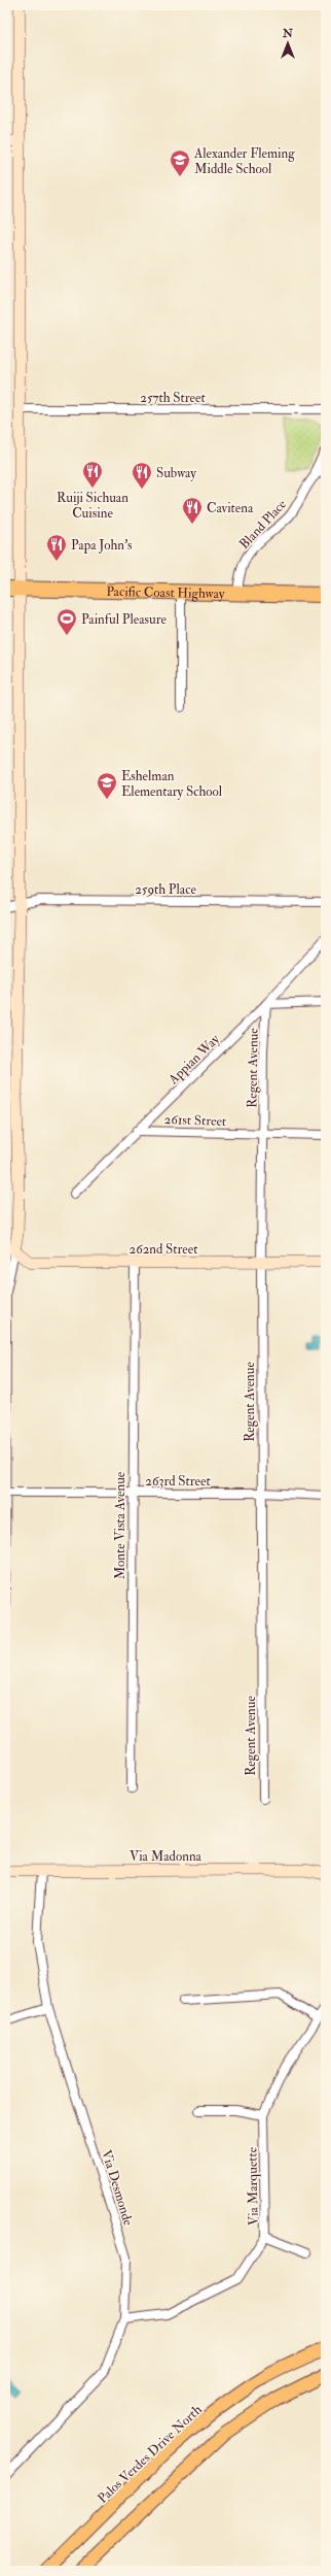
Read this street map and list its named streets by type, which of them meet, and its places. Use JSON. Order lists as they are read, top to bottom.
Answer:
{
  "streets": {
    "highway": ["Pacific Coast Highway"],
    "main road": ["Palos Verdes Drive North"],
    "street": [
      "257th Street",
      "Bland Place",
      "259th Place",
      "Appian Way",
      "Regent Avenue",
      "261st Street",
      "262nd Street",
      "263rd Street",
      "Monte Vista Avenue",
      "Via Madonna",
      "Via Marquette",
      "Via Desmonde"
    ]
  },
  "crossings": [
    ["Bland Place", "Pacific Coast Highway"],
    ["Appian Way", "Regent Avenue"],
    ["Appian Way", "261st Street"],
    ["Regent Avenue", "261st Street"],
    ["Regent Avenue", "262nd Street"],
    ["Regent Avenue", "263rd Street"],
    ["262nd Street", "Monte Vista Avenue"],
    ["263rd Street", "Monte Vista Avenue"],
    ["Via Madonna", "Via Desmonde"],
    ["Via Marquette", "Via Desmonde"]
  ],
  "places": {
    "school or university": ["Alexander Fleming Middle School", "Eshelman Elementary School"],
    "restaurant": [
      "Ruiji Sichuan Cuisine",
      "Subway",
      "Cavitena",
      "Papa John's"
    ],
    "sports": ["Painful Pleasure"]
  },
  "north": "top"
}
